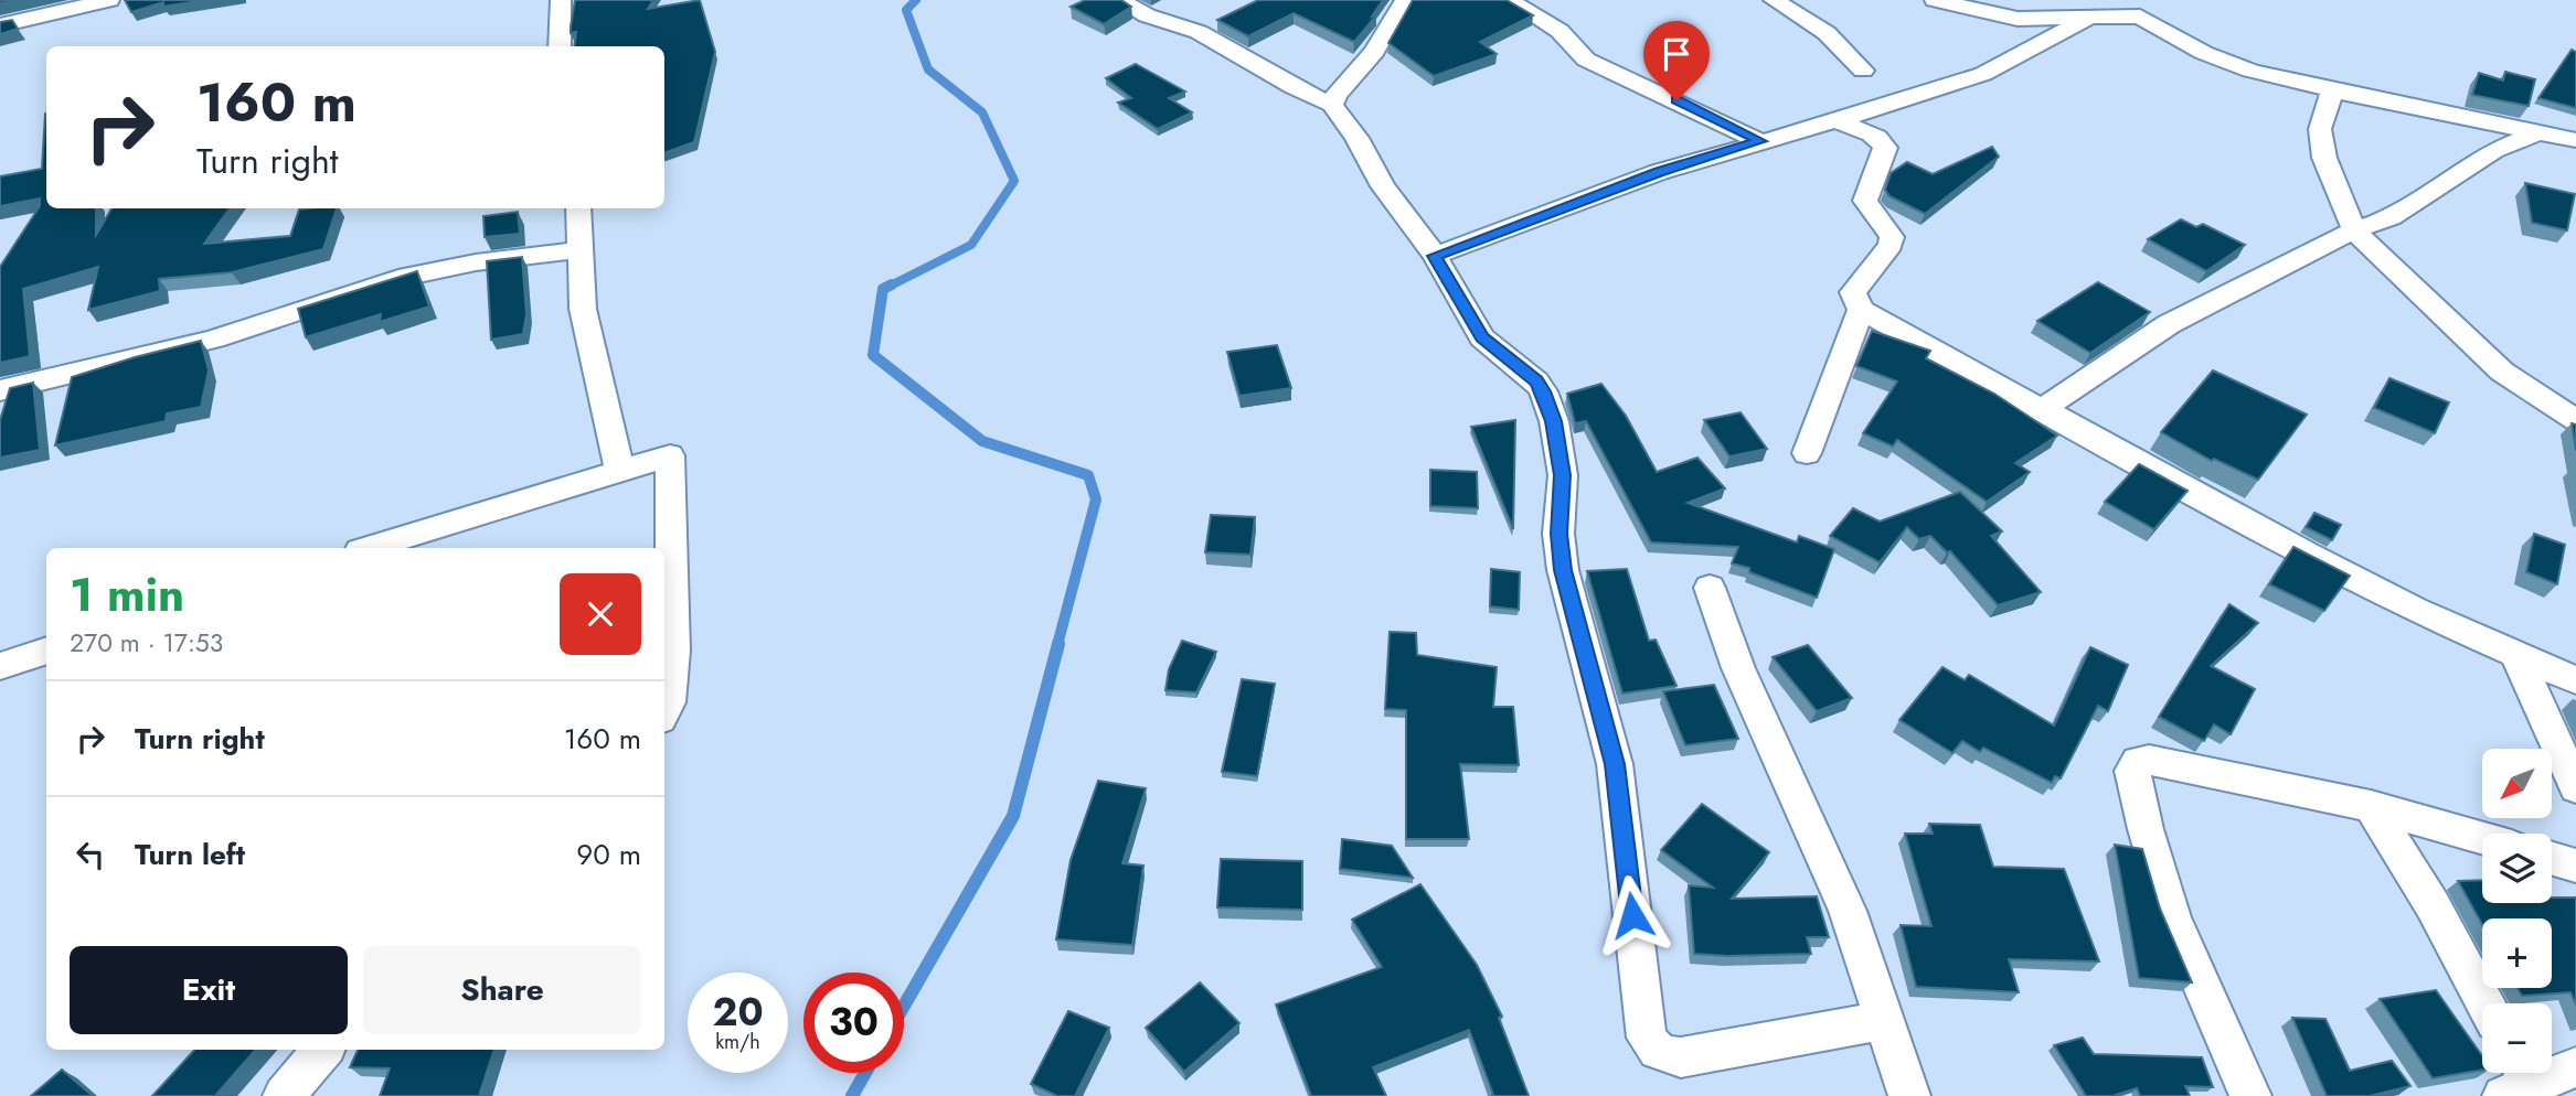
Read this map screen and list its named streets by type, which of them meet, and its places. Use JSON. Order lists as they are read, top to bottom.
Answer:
{
  "north": "bottom left",
  "page": {
    "turn": ["160 m", "Turn right"],
    "heading": ["1 min", "270 m · 17:53"],
    "list": [
      {
        "name": "Turn right",
        "value": "160 m"
      },
      {
        "name": "Turn left",
        "value": "90 m"
      }
    ],
    "map_buttons": ["+", "−"],
    "buttons": ["Exit", "Share"],
    "speed": "20 km/h",
    "limit": "30"
  }
}
